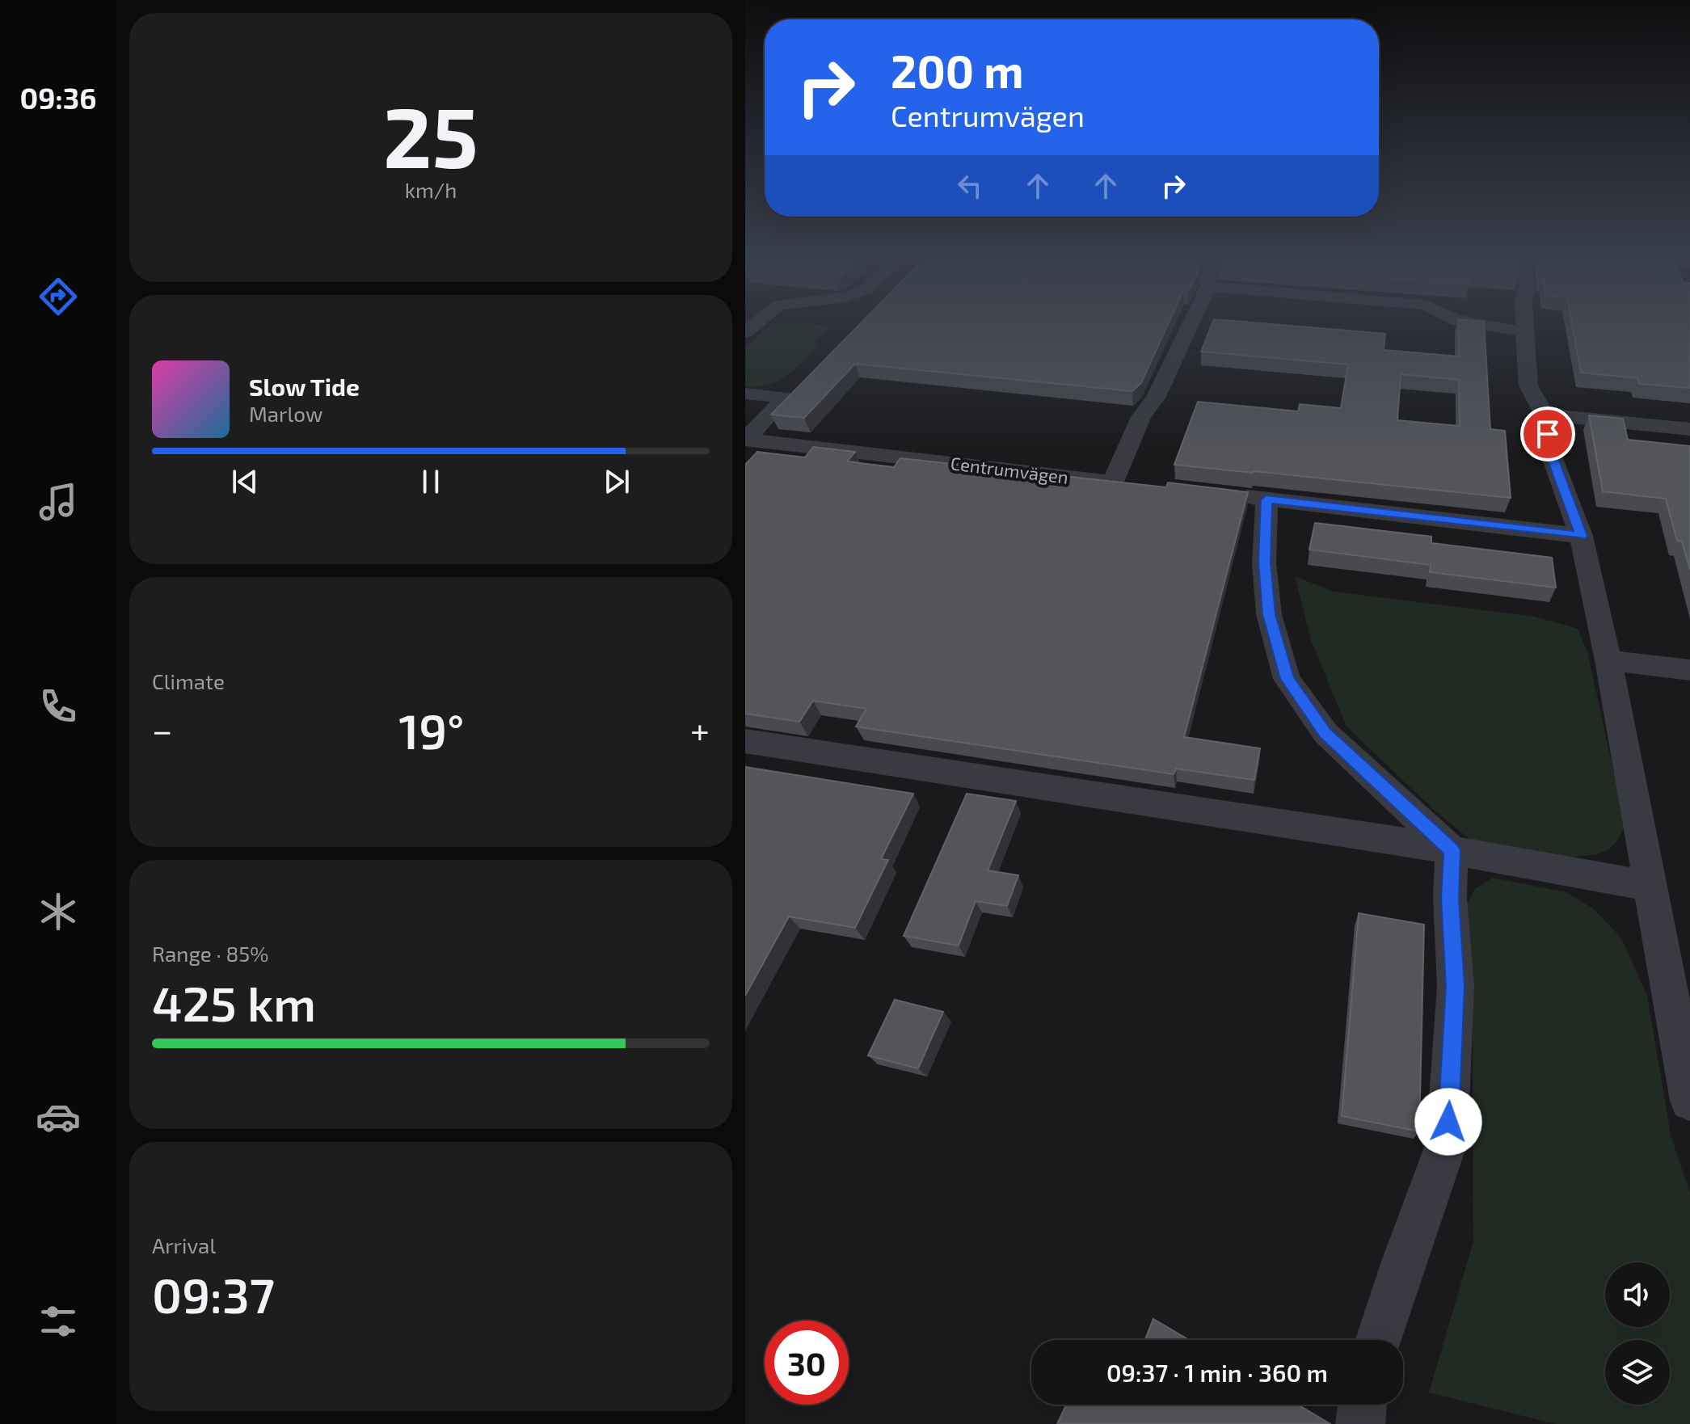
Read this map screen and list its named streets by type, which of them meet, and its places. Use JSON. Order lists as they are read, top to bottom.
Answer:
{
  "streets": {
    "street": ["Centrumvägen"]
  },
  "page": {
    "tabs": "09:36",
    "tile": [
      ["25", "km/h"],
      "Climate",
      ["Range · 85%", "425 km"],
      ["Arrival", "09:37"]
    ],
    "turn": ["200 m", "Centrumvägen"],
    "song": ["Slow Tide", "Marlow"],
    "heat": ["−", "19°", "+"],
    "limit": "30",
    "trip": "09:37 · 1 min · 360 m"
  }
}
